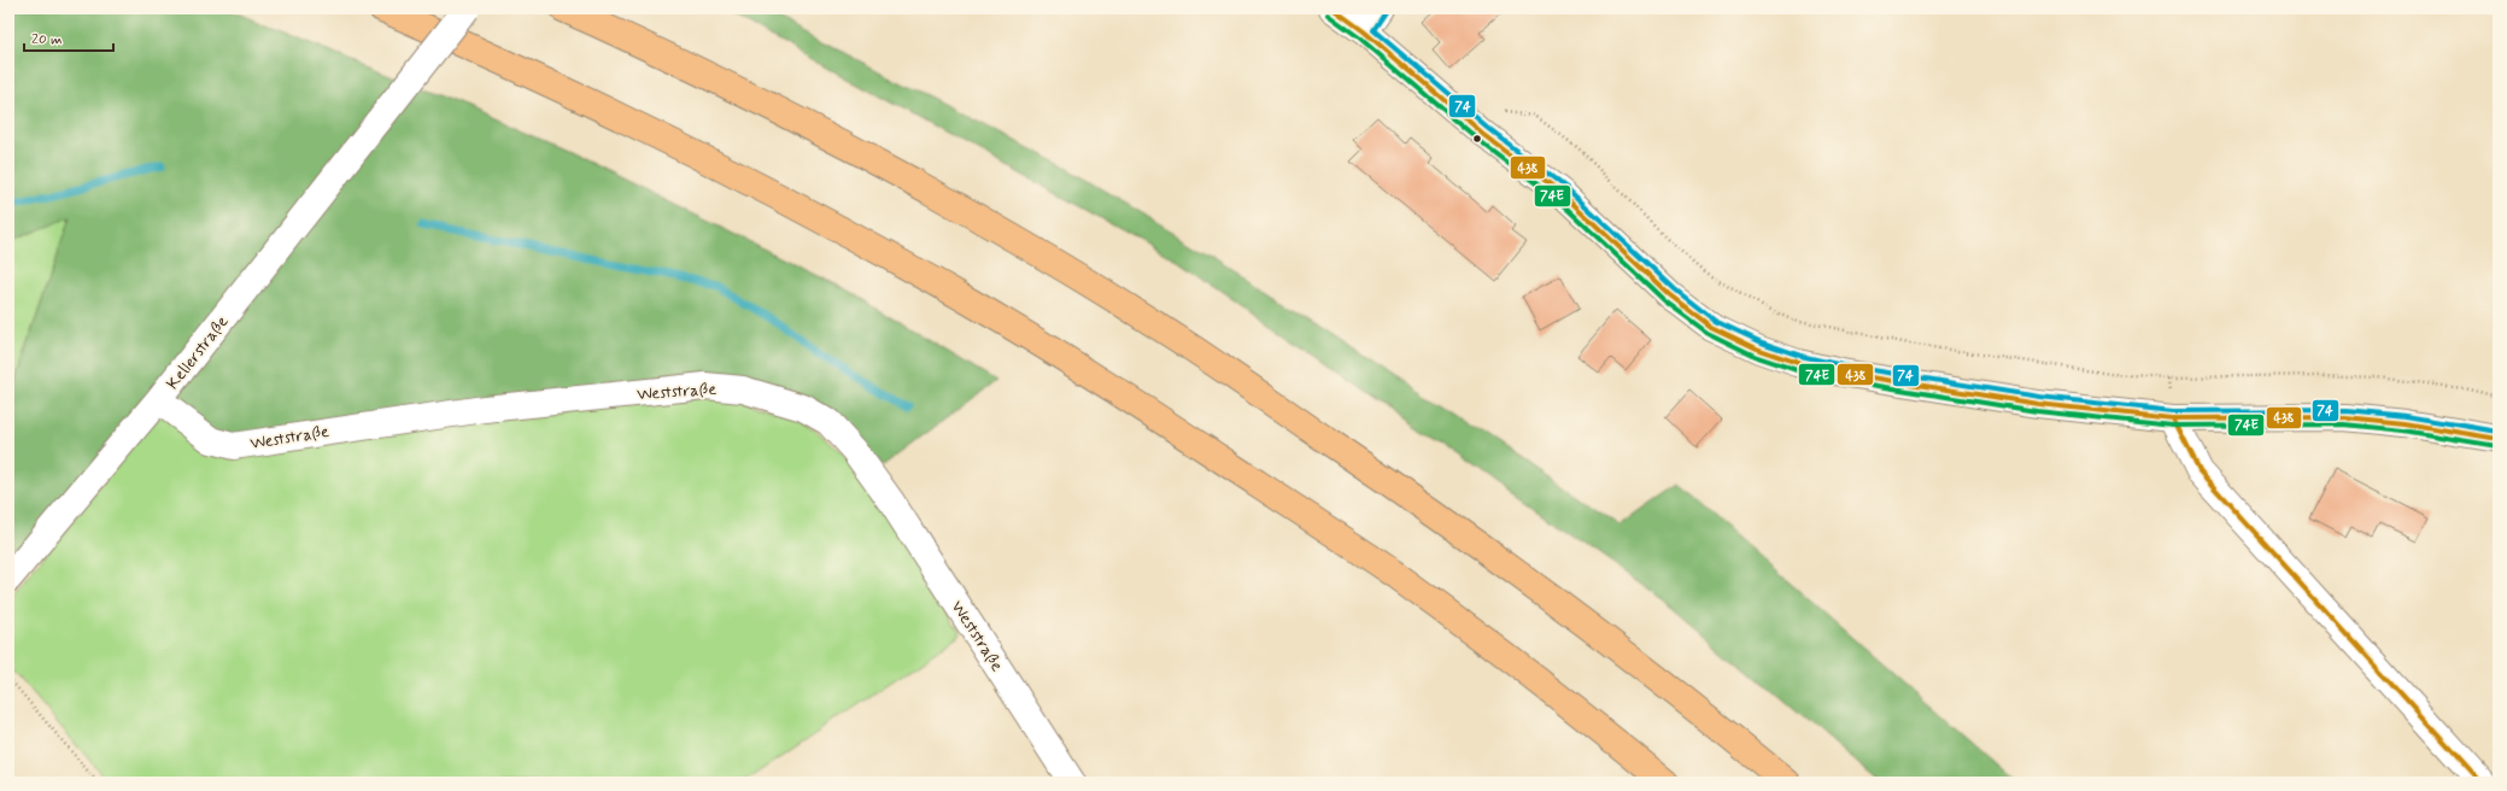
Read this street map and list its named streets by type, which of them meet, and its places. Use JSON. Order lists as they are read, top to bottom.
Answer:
{
  "streets": {
    "street": ["Kellerstraße", "Weststraße"]
  },
  "crossings": [
    ["Kellerstraße", "Weststraße"]
  ],
  "lines": ["transit line 438", "transit line 74", "transit line 74E"],
  "scale_bar": "20 m"
}
